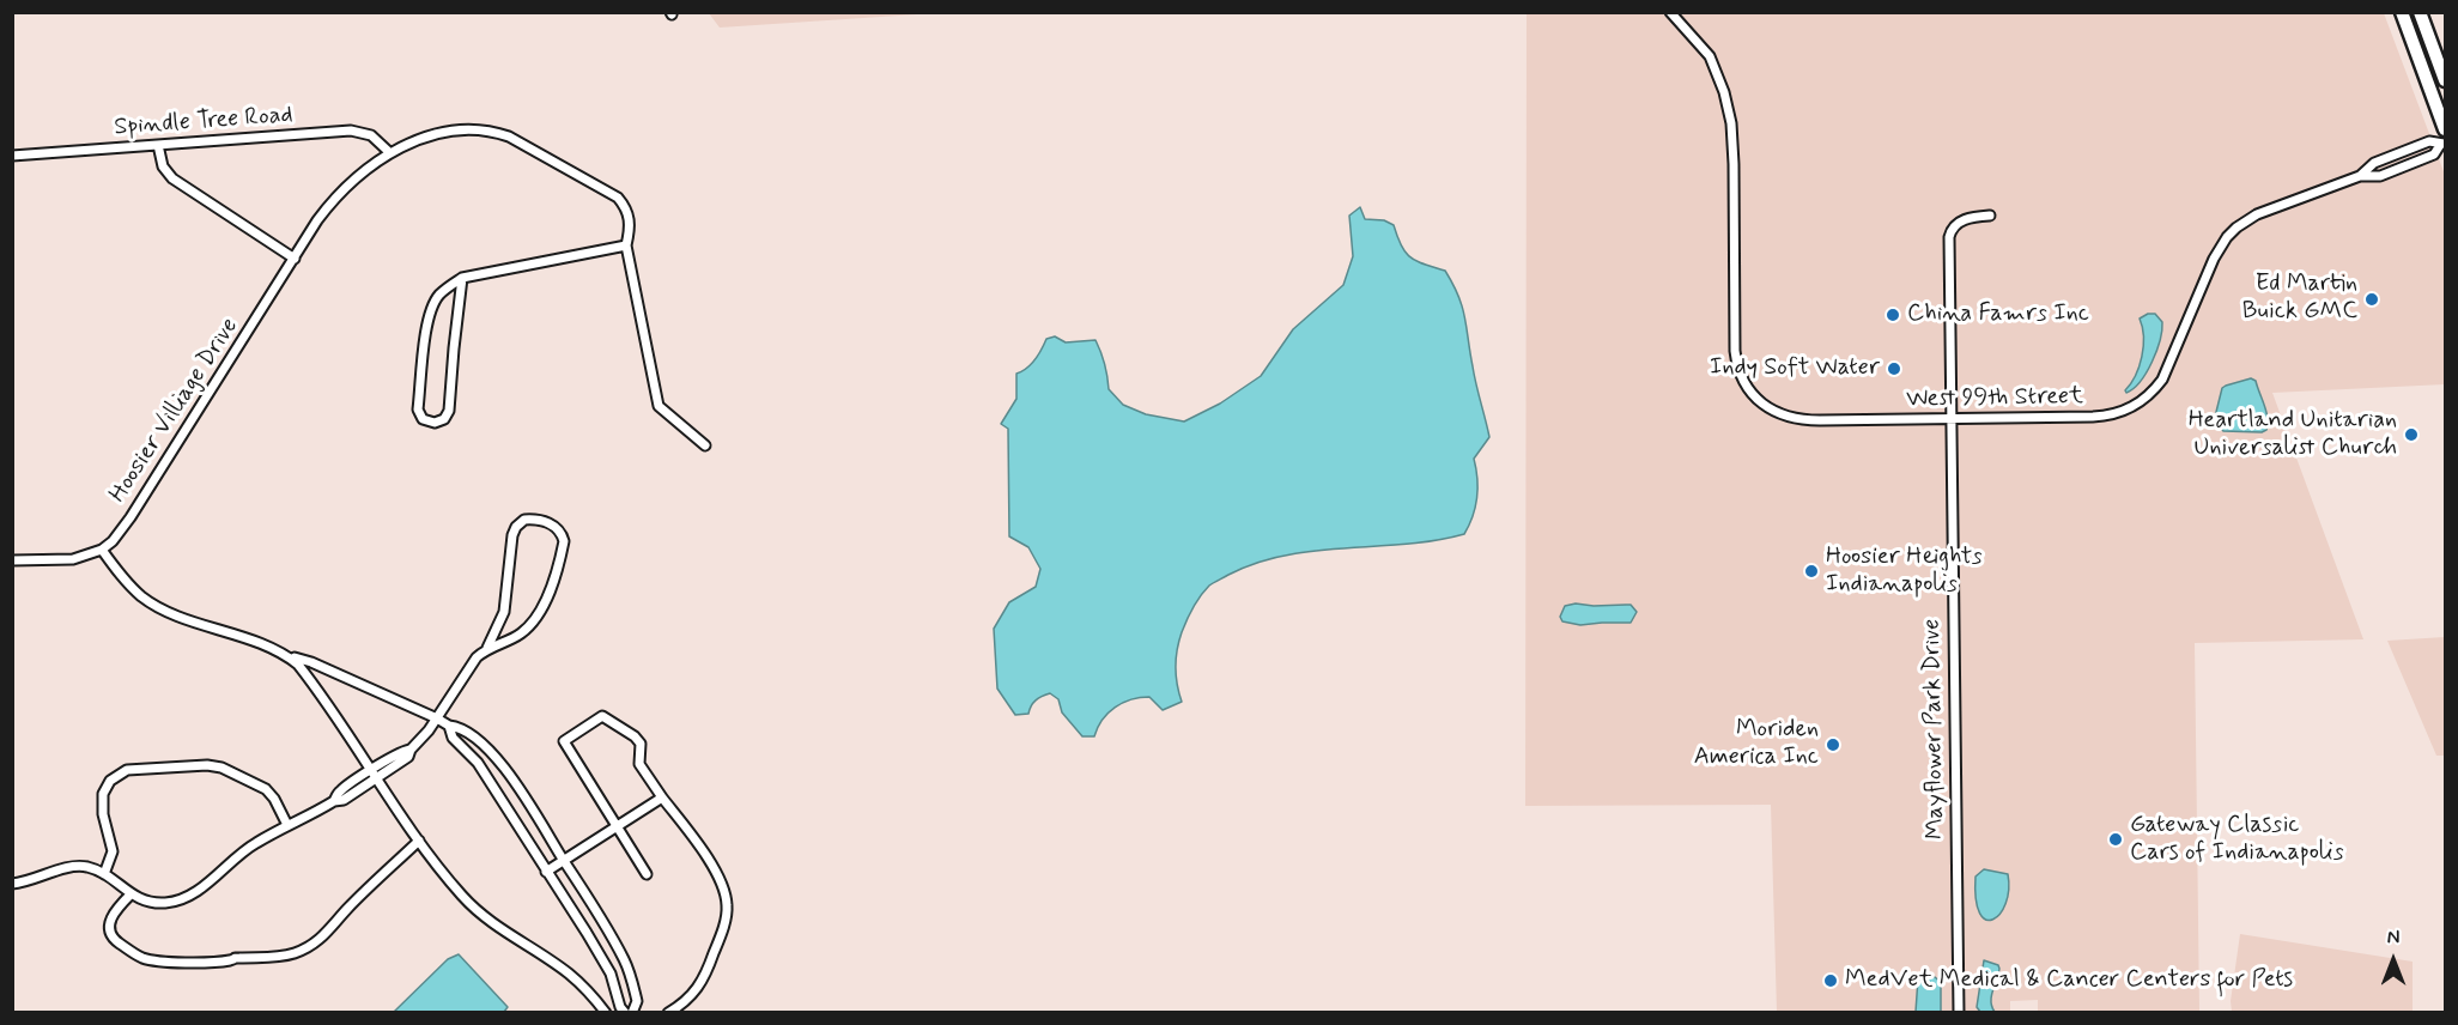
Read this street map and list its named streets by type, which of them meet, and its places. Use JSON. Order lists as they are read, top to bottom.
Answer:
{
  "streets": {
    "street": [
      "Spindle Tree Road",
      "West 99th Street",
      "Hoosier Villiage Drive",
      "Mayflower Park Drive"
    ]
  },
  "crossings": [
    ["Spindle Tree Road", "Hoosier Villiage Drive"],
    ["West 99th Street", "Mayflower Park Drive"]
  ],
  "places": [
    "Ed Martin Buick GMC",
    "China Famrs Inc",
    "Indy Soft Water",
    "Heartland Unitarian Universalist Church",
    "Hoosier Heights Indianapolis",
    "Moriden America Inc",
    "Gateway Classic Cars of Indianapolis",
    "MedVet Medical & Cancer Centers for Pets"
  ],
  "north": "top"
}
